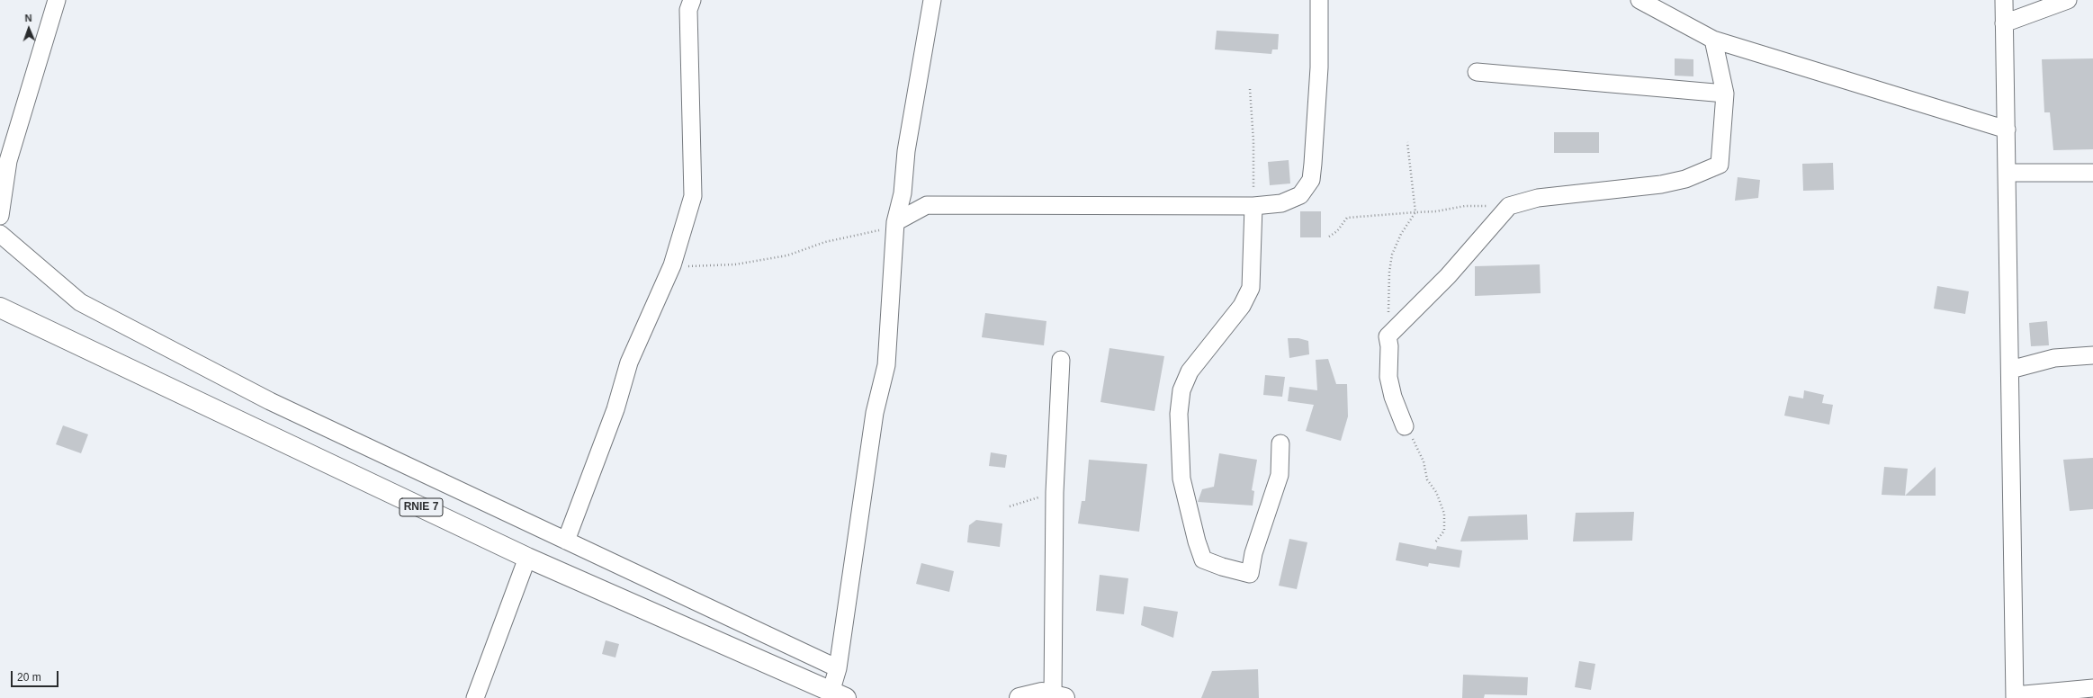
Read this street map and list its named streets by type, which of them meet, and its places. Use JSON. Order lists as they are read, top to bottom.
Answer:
{
  "streets": {
    "main road": ["RNIE 7"]
  },
  "scale_bar": "20 m",
  "north": "top"
}
